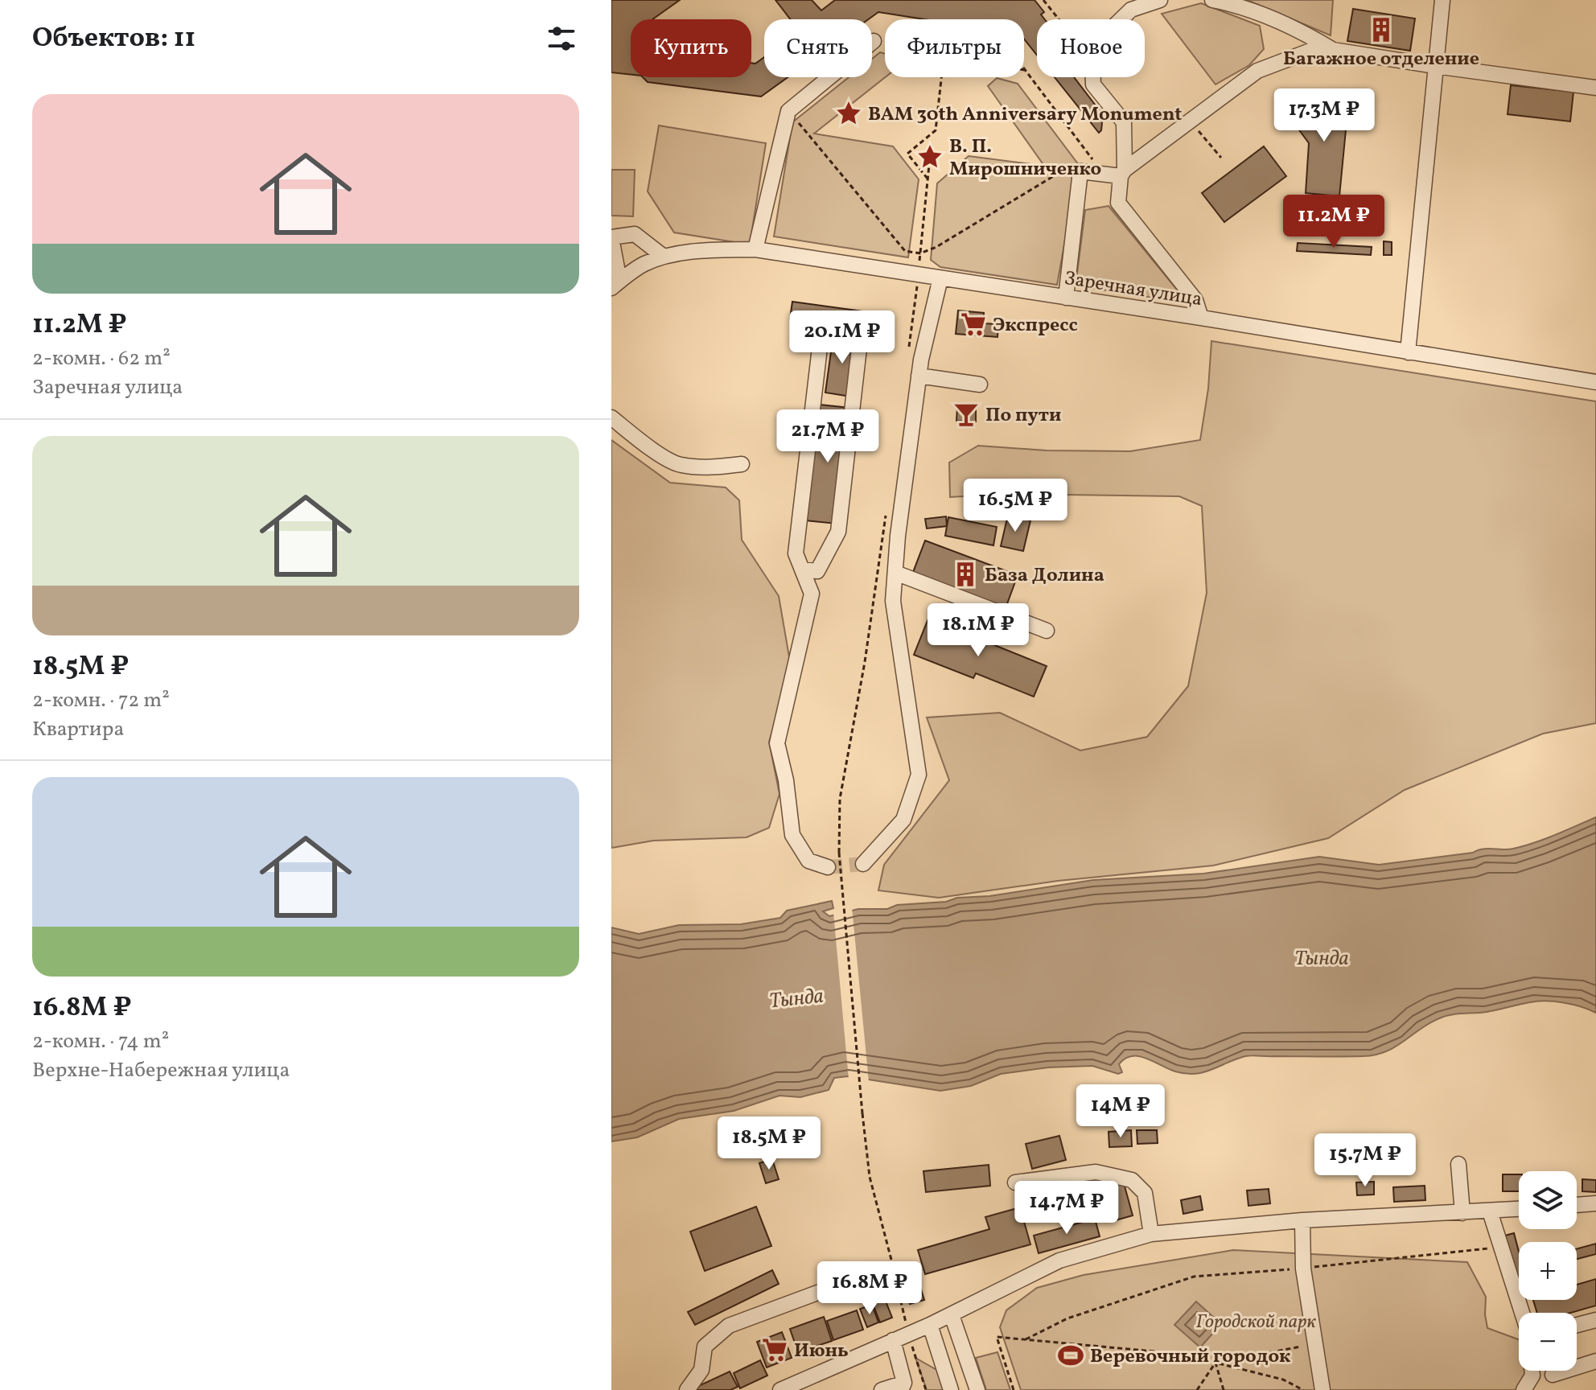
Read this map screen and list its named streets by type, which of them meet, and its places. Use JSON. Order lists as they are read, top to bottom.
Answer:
{
  "streets": {
    "street": ["Заречная улица"]
  },
  "water": ["Тында"],
  "parks": ["Городской парк"],
  "places": {
    "building": ["Багажное отделение", "База Долина"],
    "place": ["BAM 30th Anniversary Monument", "В. П. Мирошниченко"],
    "supermarket": ["Экспресс", "Июнь"],
    "bar": ["По пути"],
    "sports": ["Веревочный городок"]
  },
  "page": {
    "heading": "Объектов: 11",
    "chip": [
      "Купить",
      "Снять",
      "Фильтры",
      "Новое"
    ],
    "list": [
      {
        "name": "11.2M ₽",
        "note": "2-комн. · 62 m² · Заречная улица"
      },
      {
        "name": "18.5M ₽",
        "note": "2-комн. · 72 m² · Квартира"
      },
      {
        "name": "16.8M ₽",
        "note": "2-комн. · 74 m² · Верхне-Набережная улица"
      }
    ],
    "price": [
      "17.3M ₽",
      "11.2M ₽",
      "20.1M ₽",
      "21.7M ₽",
      "16.5M ₽",
      "18.1M ₽",
      "14M ₽",
      "18.5M ₽",
      "15.7M ₽",
      "14.7M ₽",
      "16.8M ₽"
    ],
    "map_buttons": ["+", "−"]
  }
}
